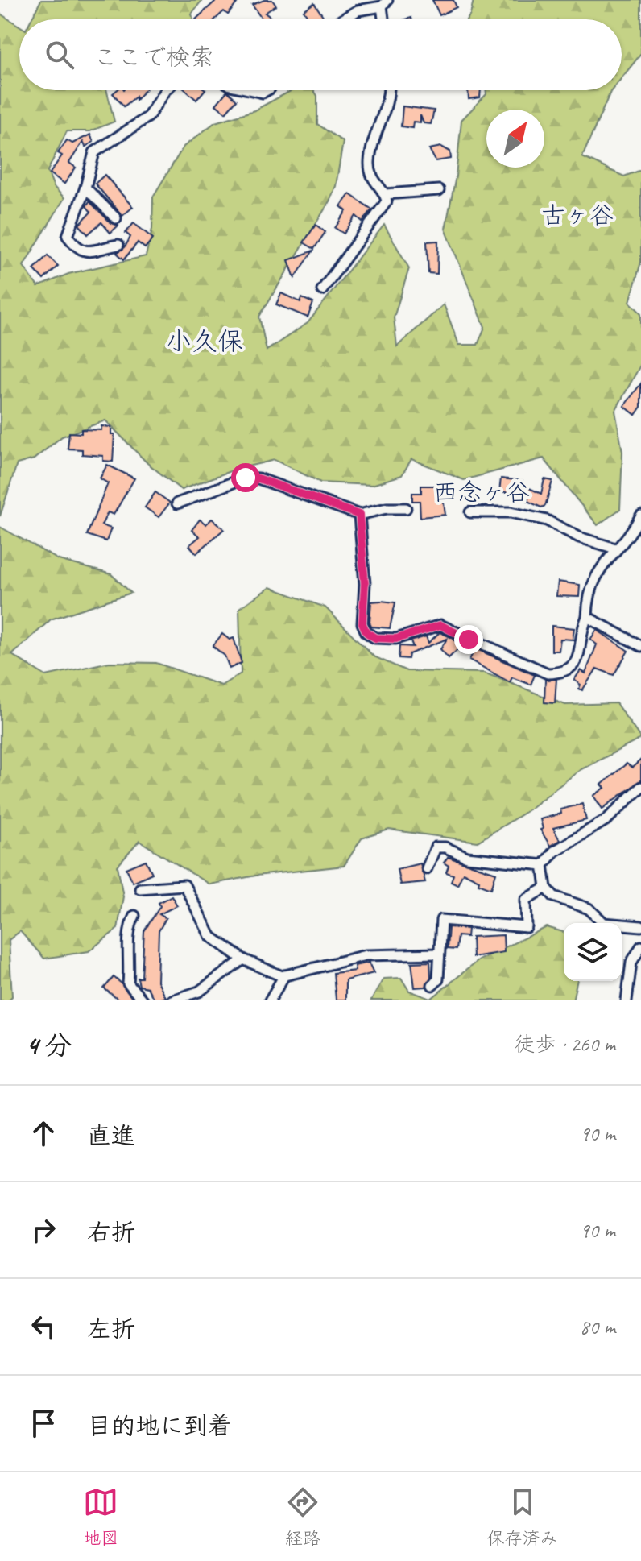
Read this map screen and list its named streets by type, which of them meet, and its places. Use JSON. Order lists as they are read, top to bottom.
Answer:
{
  "districts": ["古ヶ谷", "小久保", "西念ヶ谷"],
  "north": "top right",
  "page": {
    "search": "ここで検索",
    "heading": ["4 分", "徒歩 · 260 m"],
    "list": [
      ["直進", "90 m"],
      ["右折", "90 m"],
      ["左折", "80 m"],
      "目的地に到着"
    ],
    "nav": ["地図", "経路", "保存済み"]
  }
}
